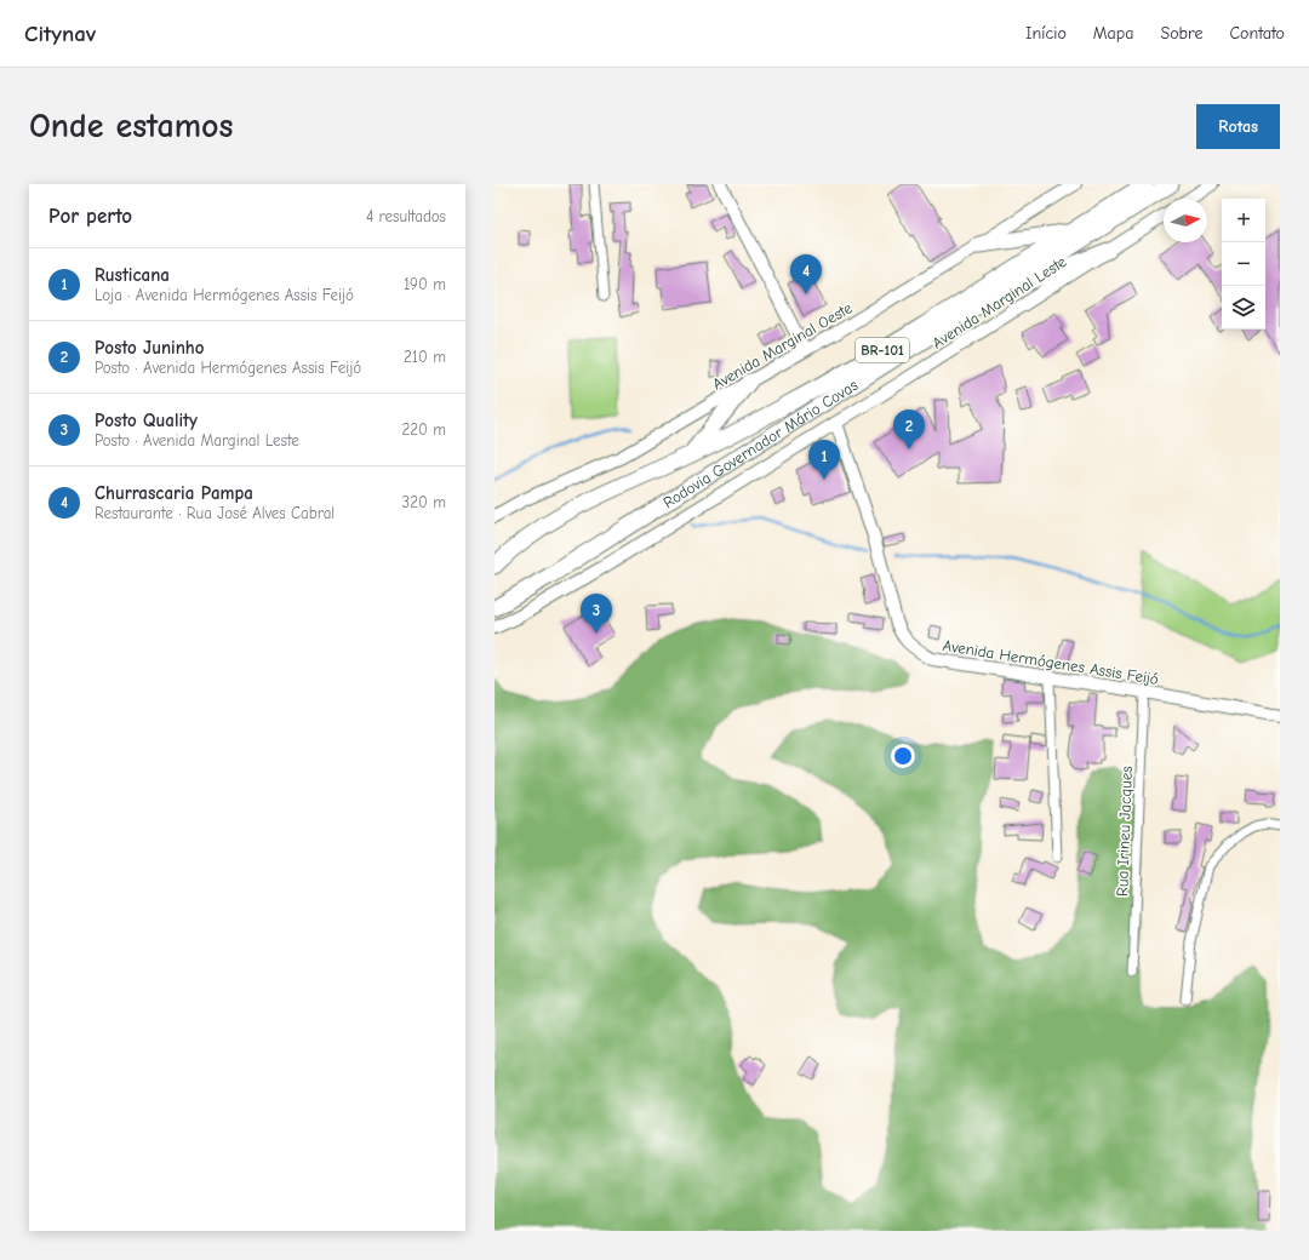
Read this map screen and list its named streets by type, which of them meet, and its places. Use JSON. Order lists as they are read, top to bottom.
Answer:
{
  "streets": {
    "highway": ["BR-101", "Rodovia Governador Mário Covas"],
    "main road": ["Avenida Marginal Leste", "Avenida Marginal Oeste", "Avenida Hermógenes Assis Feijó"],
    "street": ["Rua Irineu Jacques"]
  },
  "crossings": [
    ["Avenida Marginal Leste", "Avenida Hermógenes Assis Feijó"],
    ["Avenida Hermógenes Assis Feijó", "Rua Irineu Jacques"]
  ],
  "north": "right",
  "page": {
    "header": "Citynav",
    "nav": [
      "Início",
      "Mapa",
      "Sobre",
      "Contato"
    ],
    "buttons": "Rotas",
    "title": "Onde estamos",
    "heading": ["Por perto", "4 resultados"],
    "map_buttons": ["+", "−"],
    "list": [
      {
        "mark": "1",
        "name": "Rusticana",
        "note": "Loja · Avenida Hermógenes Assis Feijó",
        "value": "190 m"
      },
      {
        "mark": "2",
        "name": "Posto Juninho",
        "note": "Posto · Avenida Hermógenes Assis Feijó",
        "value": "210 m"
      },
      {
        "mark": "3",
        "name": "Posto Quality",
        "note": "Posto · Avenida Marginal Leste",
        "value": "220 m"
      },
      {
        "mark": "4",
        "name": "Churrascaria Pampa",
        "note": "Restaurante · Rua José Alves Cabral",
        "value": "320 m"
      }
    ],
    "pins": [
      "4",
      "2",
      "1",
      "3"
    ]
  }
}
